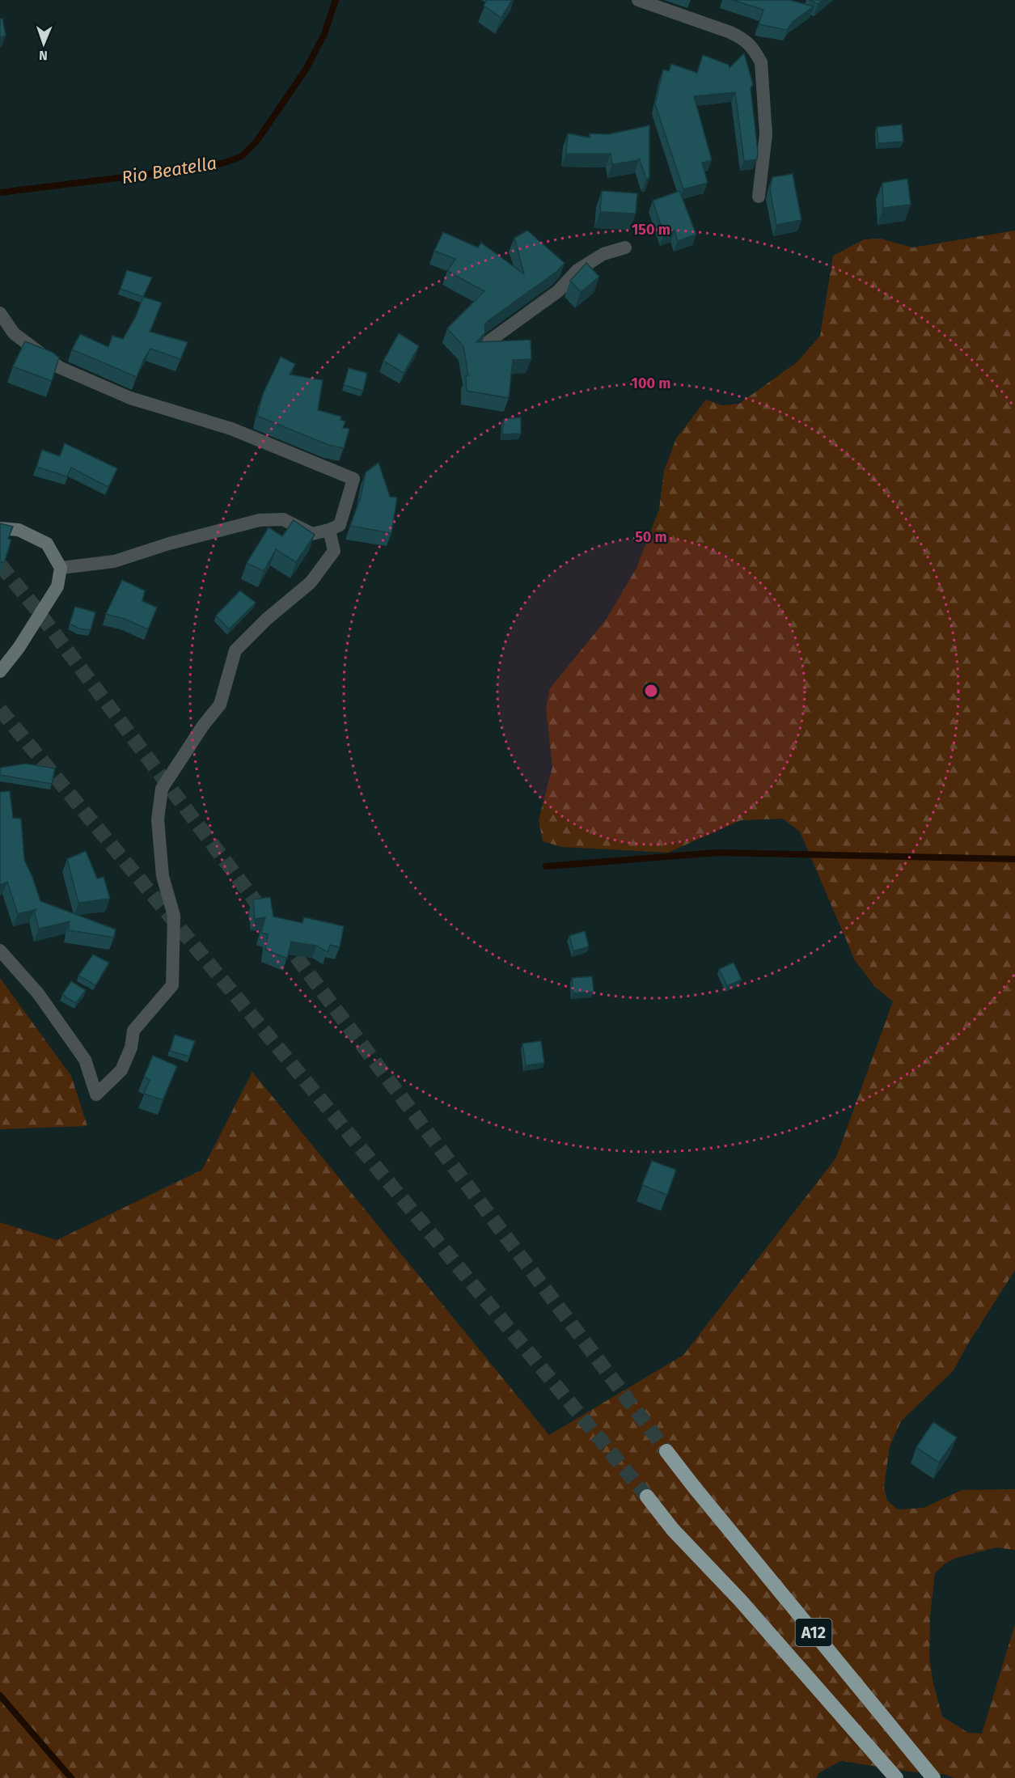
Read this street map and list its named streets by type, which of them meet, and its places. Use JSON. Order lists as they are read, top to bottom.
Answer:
{
  "streets": {
    "highway": ["A12"]
  },
  "water": ["Rio Beatella"],
  "north": "bottom",
  "rings": ["150 m", "100 m", "50 m"]
}
